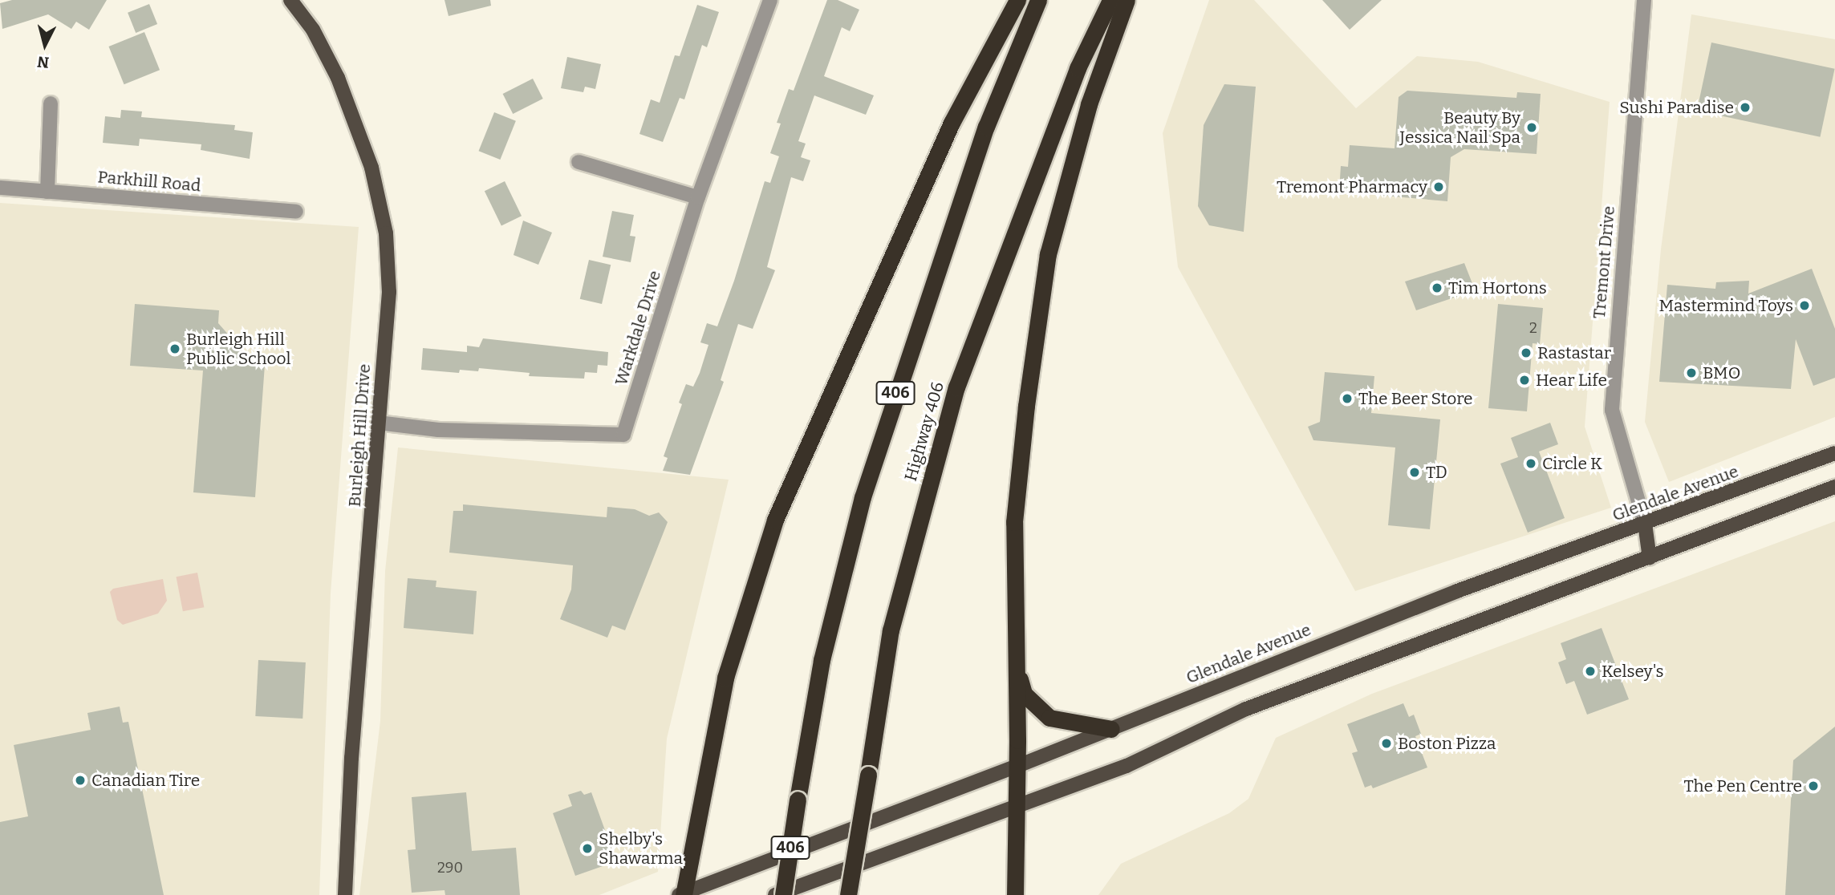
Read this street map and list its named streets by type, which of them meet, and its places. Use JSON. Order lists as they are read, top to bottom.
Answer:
{
  "streets": {
    "highway": ["406", "Highway 406"],
    "main road": ["Burleigh Hill Drive", "Glendale Avenue"],
    "street": ["Parkhill Road", "Tremont Drive", "Warkdale Drive"]
  },
  "crossings": [
    ["Tremont Drive", "Glendale Avenue"],
    ["Warkdale Drive", "Burleigh Hill Drive"]
  ],
  "places": [
    "Sushi Paradise",
    "Beauty By Jessica Nail Spa",
    "Tremont Pharmacy",
    "Tim Hortons",
    "Mastermind Toys",
    "Burleigh Hill Public School",
    "Rastastar",
    "BMO",
    "Hear Life",
    "The Beer Store",
    "Circle K",
    "TD",
    "Kelsey's",
    "Boston Pizza",
    "Canadian Tire",
    "The Pen Centre",
    "Shelby's Shawarma"
  ],
  "house_numbers": ["2", "290"],
  "north": "bottom"
}
